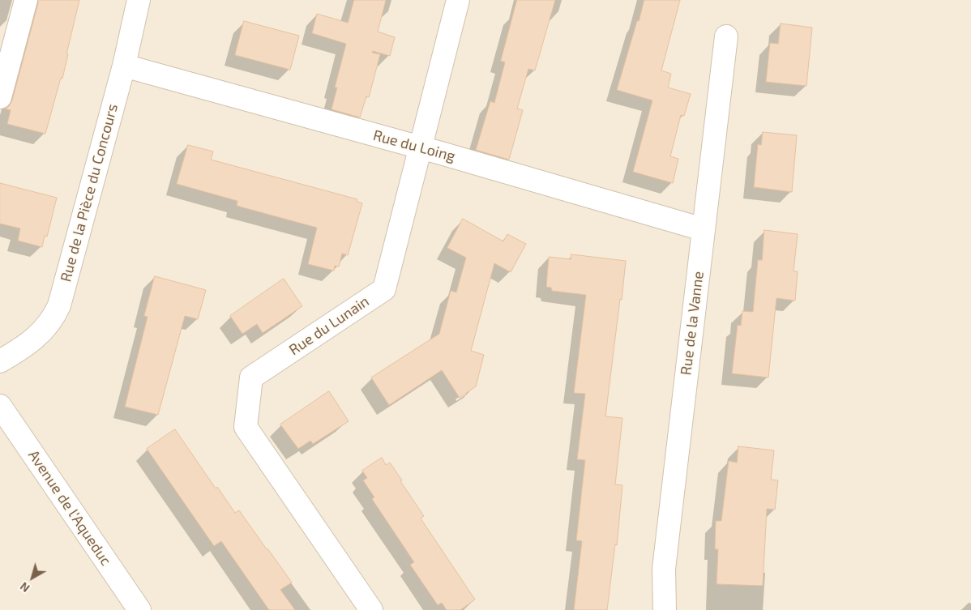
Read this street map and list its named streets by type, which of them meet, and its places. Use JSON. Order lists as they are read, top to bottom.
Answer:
{
  "streets": {
    "street": [
      "Rue du Loing",
      "Rue de la Pièce du Concours",
      "Rue de la Vanne",
      "Rue du Lunain",
      "Avenue de l'Aqueduc"
    ]
  },
  "crossings": [
    ["Rue du Loing", "Rue de la Pièce du Concours"],
    ["Rue du Loing", "Rue de la Vanne"],
    ["Rue du Loing", "Rue du Lunain"]
  ],
  "north": "bottom left"
}
